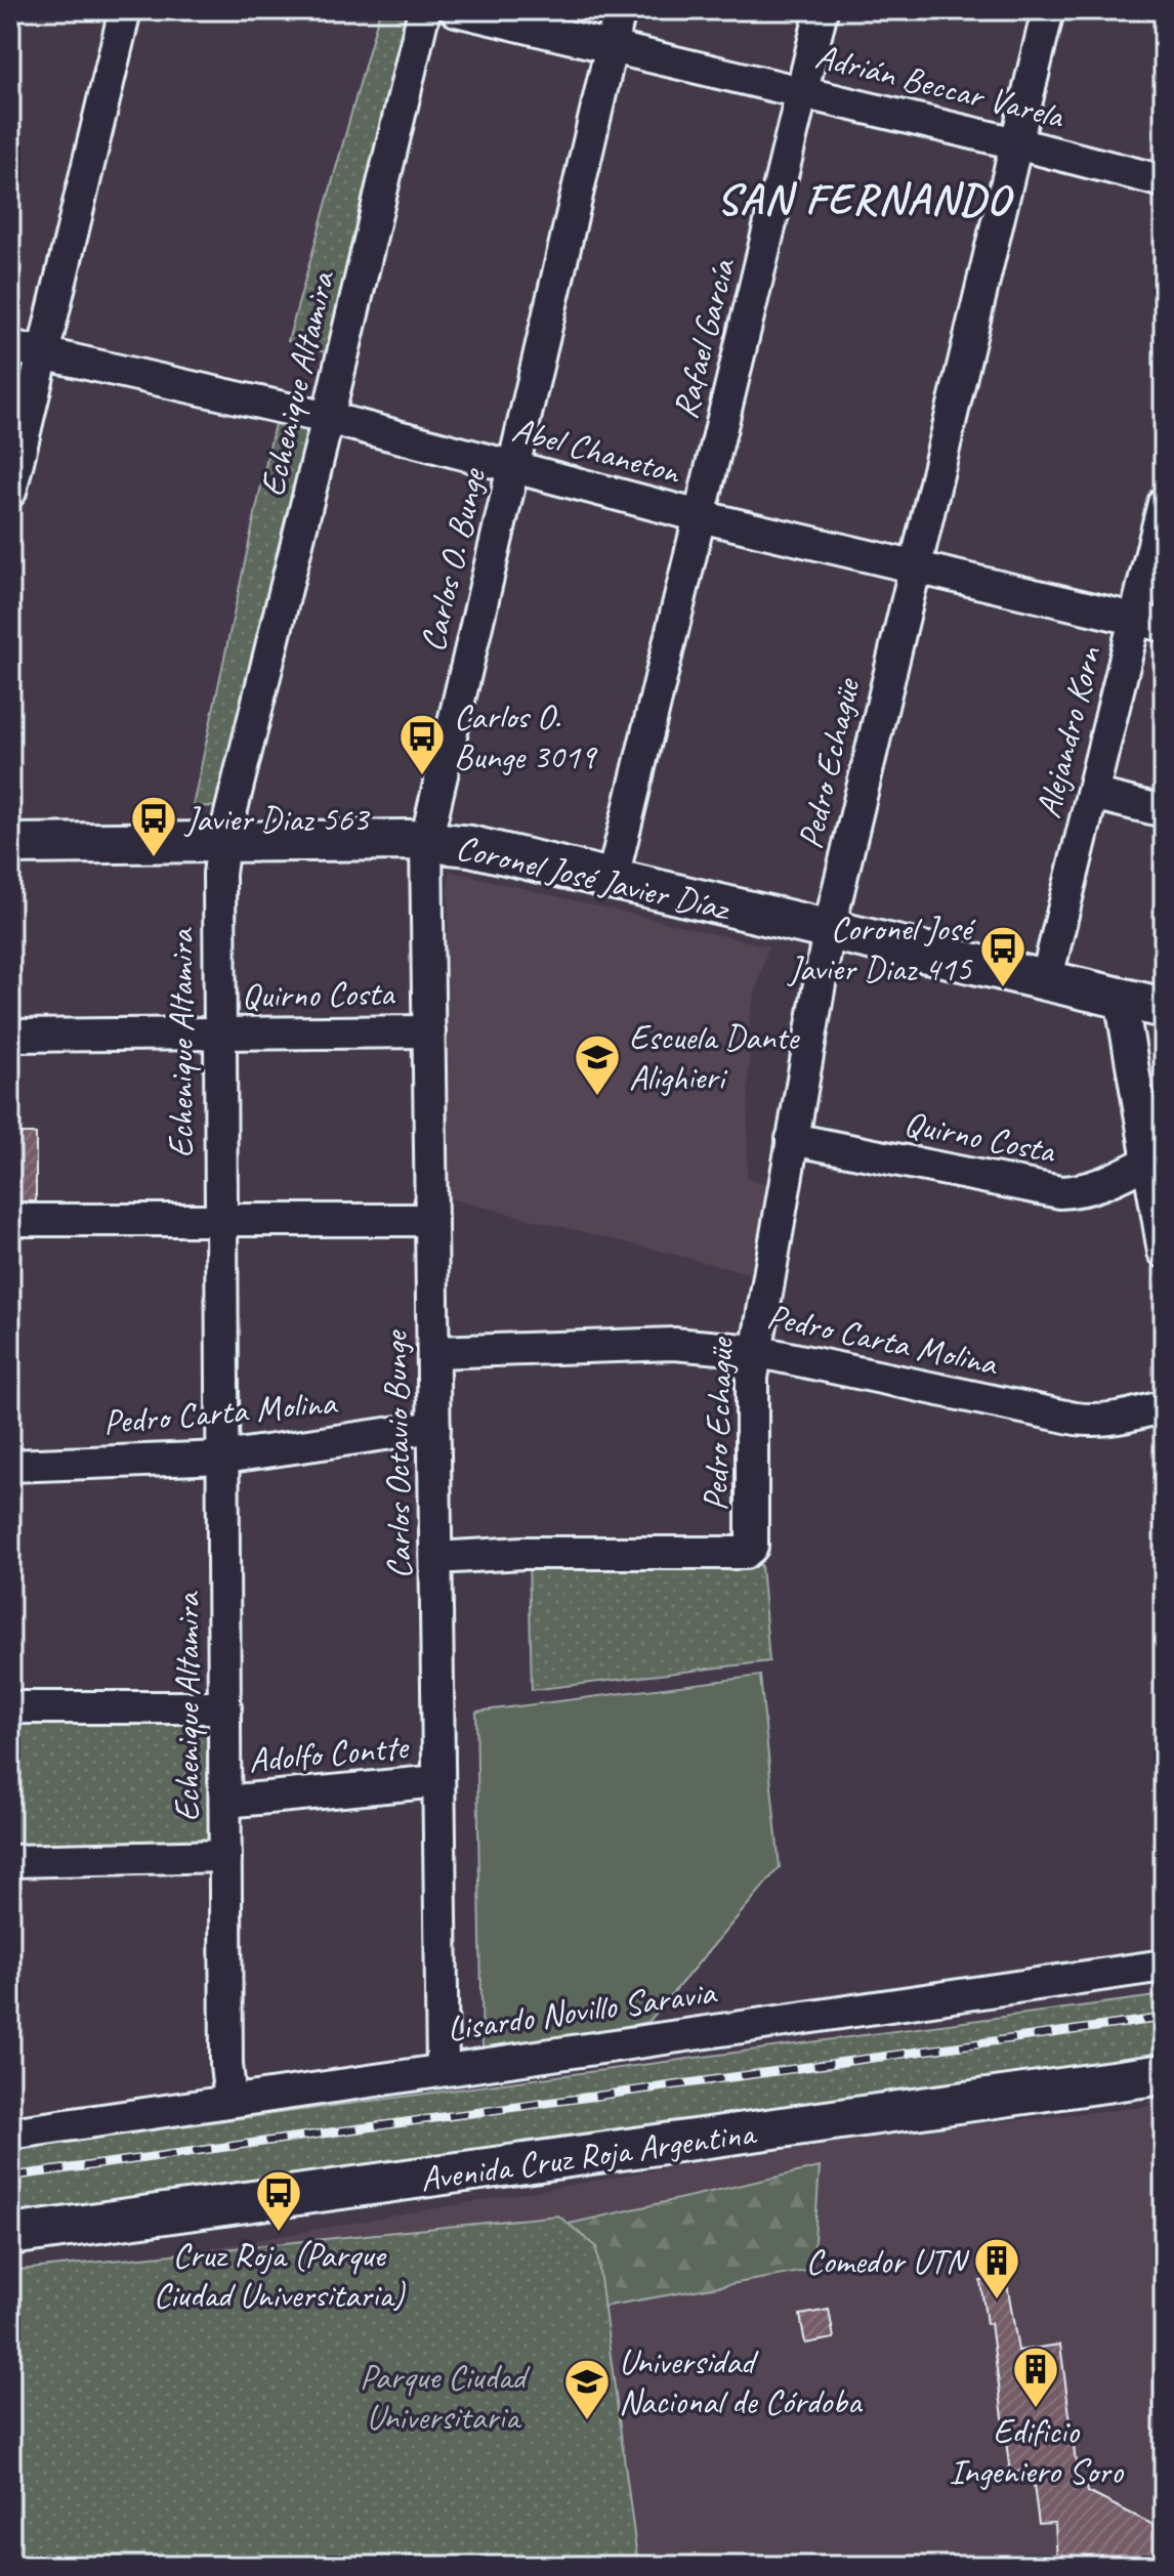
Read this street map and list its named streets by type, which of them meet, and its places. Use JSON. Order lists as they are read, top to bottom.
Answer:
{
  "streets": {
    "main road": ["Coronel José Javier Díaz", "Avenida Cruz Roja Argentina"],
    "street": [
      "Adrián Beccar Varela",
      "Rafael García",
      "Echenique Altamira",
      "Abel Chaneton",
      "Carlos O. Bunge",
      "Alejandro Korn",
      "Pedro Echagüe",
      "Quirno Costa",
      "Pedro Carta Molina",
      "Carlos Octavio Bunge",
      "Adolfo Contte",
      "Lisardo Novillo Saravia"
    ]
  },
  "crossings": [
    ["Adrián Beccar Varela", "Rafael García"],
    ["Adrián Beccar Varela", "Carlos O. Bunge"],
    ["Adrián Beccar Varela", "Pedro Echagüe"],
    ["Rafael García", "Abel Chaneton"],
    ["Rafael García", "Coronel José Javier Díaz"],
    ["Echenique Altamira", "Abel Chaneton"],
    ["Echenique Altamira", "Coronel José Javier Díaz"],
    ["Echenique Altamira", "Quirno Costa"],
    ["Echenique Altamira", "Pedro Carta Molina"],
    ["Echenique Altamira", "Adolfo Contte"],
    ["Echenique Altamira", "Lisardo Novillo Saravia"],
    ["Abel Chaneton", "Carlos O. Bunge"],
    ["Abel Chaneton", "Alejandro Korn"],
    ["Abel Chaneton", "Pedro Echagüe"],
    ["Carlos O. Bunge", "Coronel José Javier Díaz"],
    ["Carlos O. Bunge", "Carlos Octavio Bunge"],
    ["Alejandro Korn", "Coronel José Javier Díaz"],
    ["Pedro Echagüe", "Coronel José Javier Díaz"],
    ["Pedro Echagüe", "Quirno Costa"],
    ["Pedro Echagüe", "Pedro Carta Molina"],
    ["Pedro Echagüe", "Carlos Octavio Bunge"],
    ["Coronel José Javier Díaz", "Carlos Octavio Bunge"],
    ["Quirno Costa", "Carlos Octavio Bunge"],
    ["Pedro Carta Molina", "Carlos Octavio Bunge"],
    ["Carlos Octavio Bunge", "Adolfo Contte"],
    ["Carlos Octavio Bunge", "Lisardo Novillo Saravia"]
  ],
  "districts": ["SAN FERNANDO"],
  "parks": ["Parque Ciudad Universitaria"],
  "places": {
    "bus stop": [
      "Carlos O. Bunge 3019",
      "Javier Diaz 563",
      "Coronel José Javier Diaz 415",
      "Cruz Roja (Parque Ciudad Universitaria)"
    ],
    "school or university": ["Escuela Dante Alighieri", "Universidad Nacional de Córdoba"],
    "building": ["Comedor UTN", "Edificio Ingeniero Soro"]
  }
}
